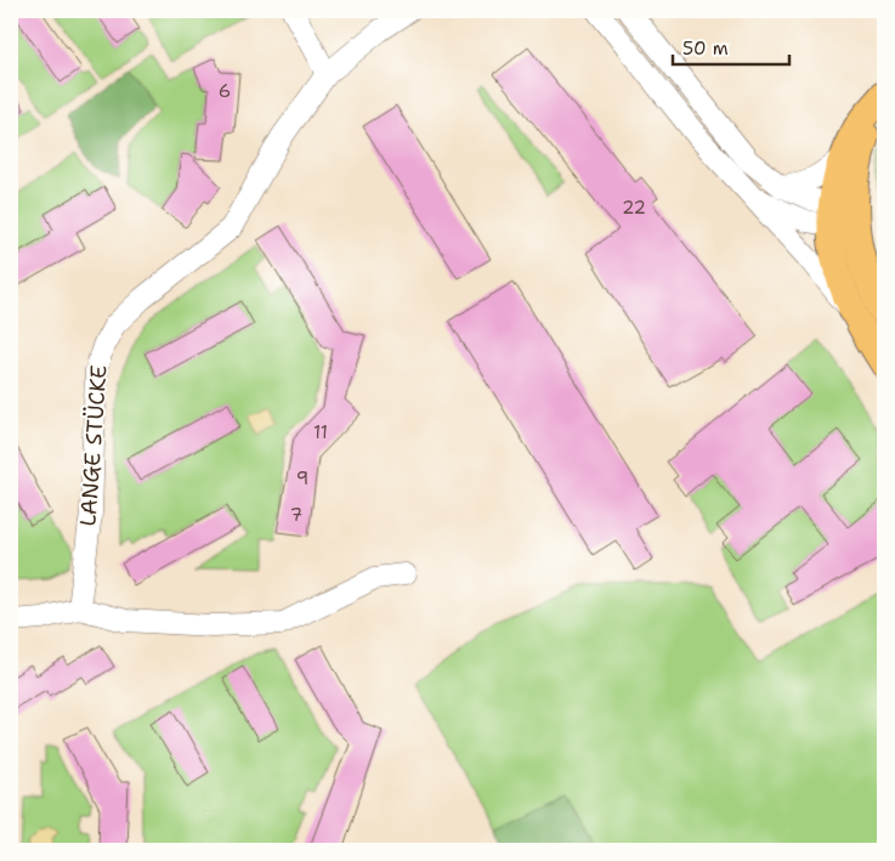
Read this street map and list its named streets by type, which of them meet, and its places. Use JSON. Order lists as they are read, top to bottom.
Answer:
{
  "streets": {
    "street": ["LANGE STÜCKE"]
  },
  "house_numbers": [
    "6",
    "22",
    "11",
    "9",
    "7"
  ],
  "scale_bar": "50 m"
}
